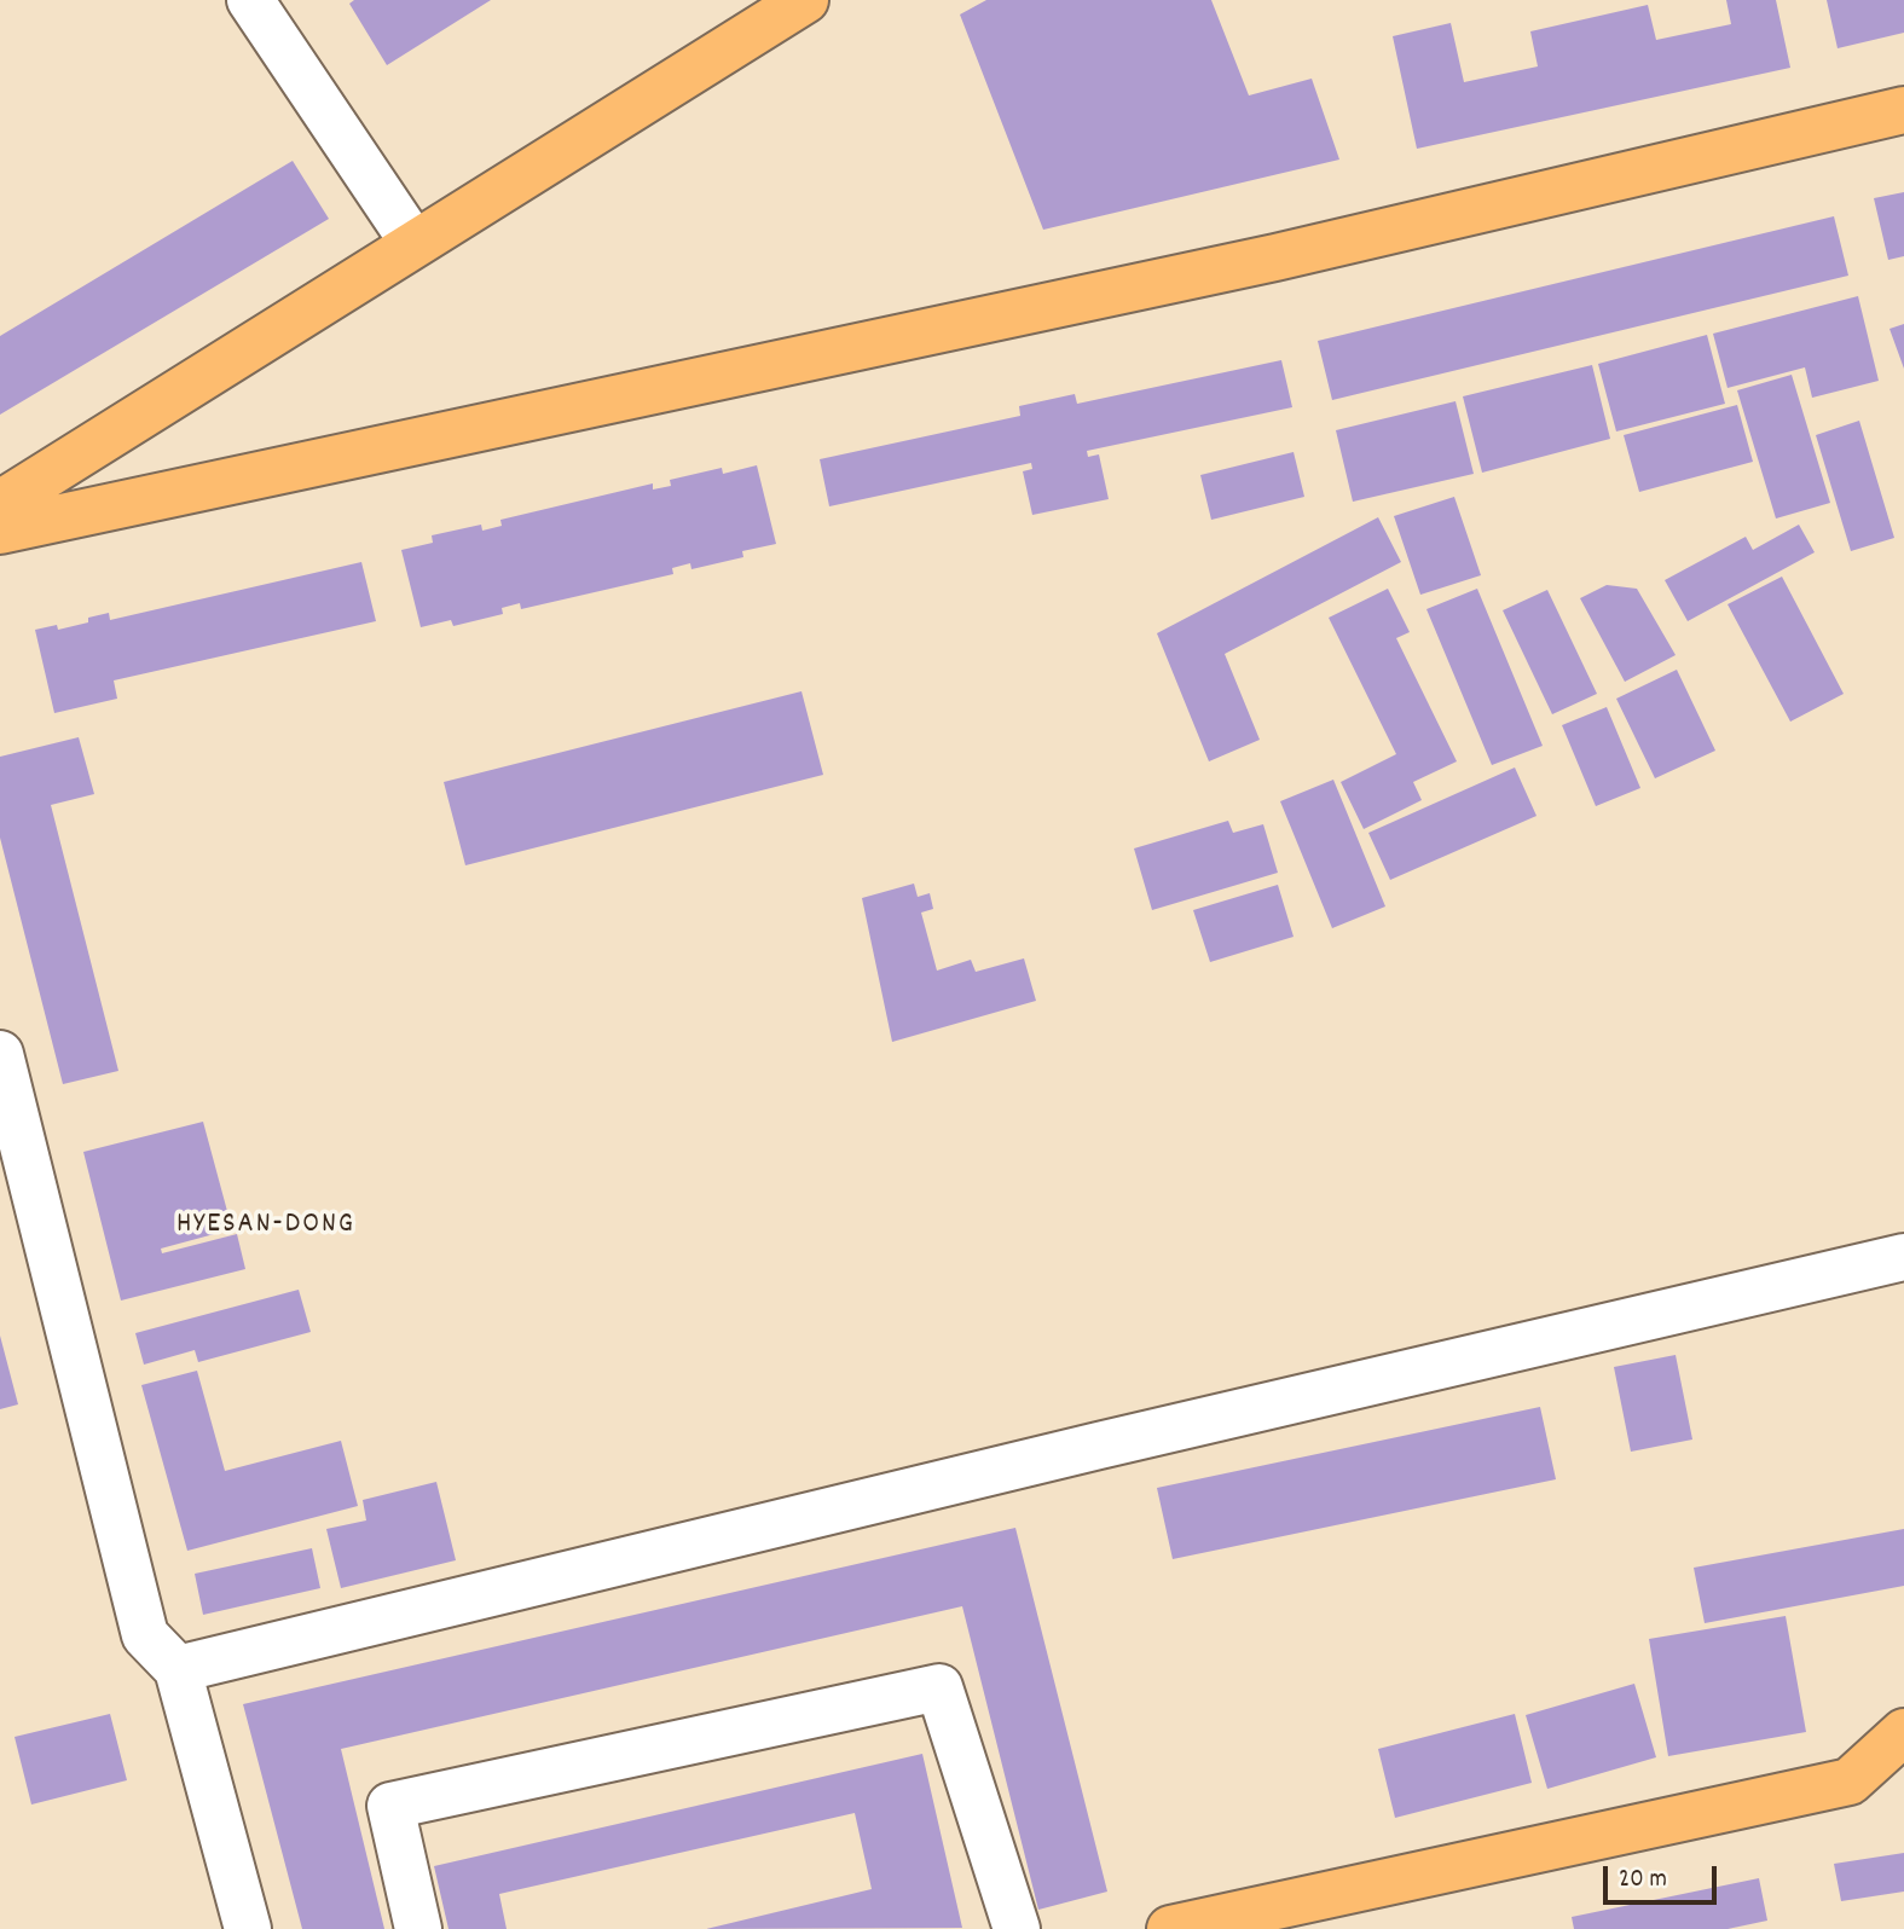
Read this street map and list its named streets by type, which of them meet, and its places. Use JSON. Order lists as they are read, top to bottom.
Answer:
{
  "districts": ["HYESAN-DONG"],
  "scale_bar": "20 m"
}
